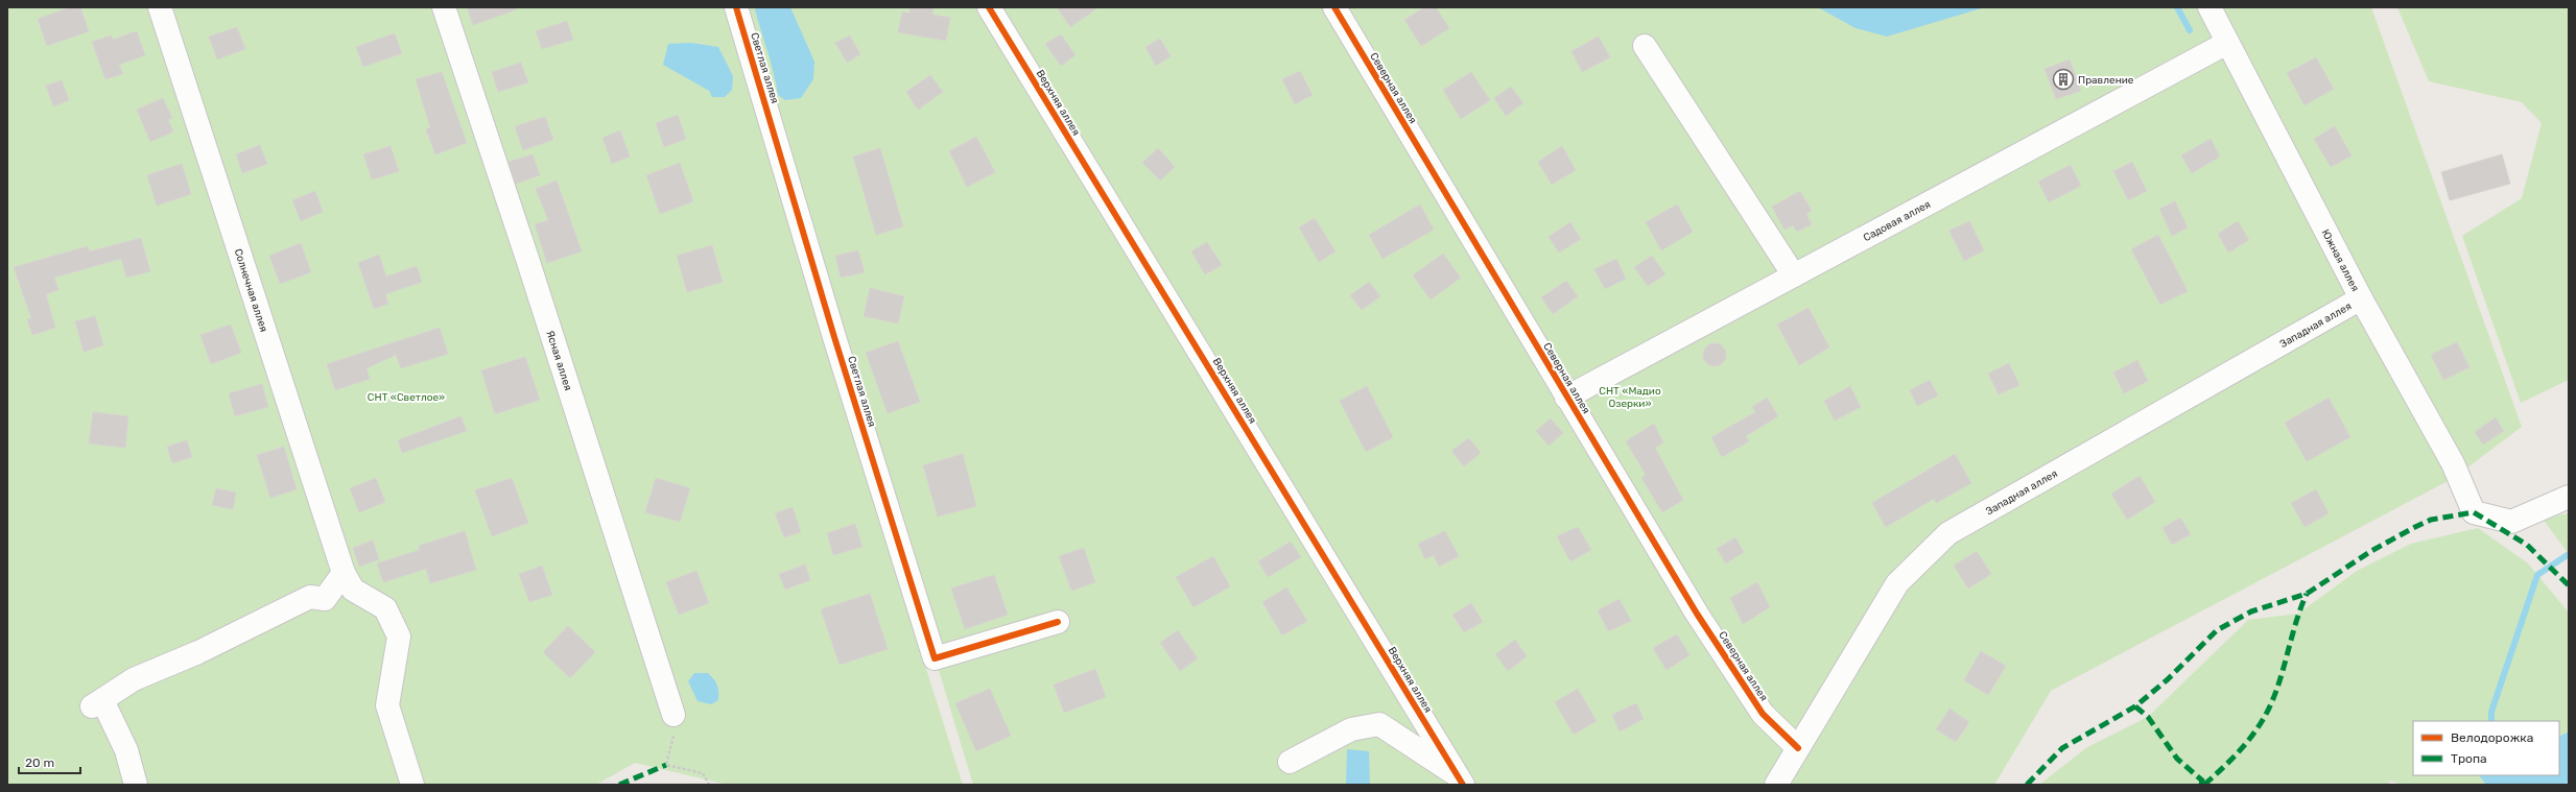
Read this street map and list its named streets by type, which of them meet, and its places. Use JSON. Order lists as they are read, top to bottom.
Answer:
{
  "streets": {
    "street": [
      "Светлая аллея",
      "Северная аллея",
      "Верхняя аллея",
      "Садовая аллея",
      "Южная аллея",
      "Солнечная аллея",
      "Западная аллея",
      "Ясная аллея"
    ]
  },
  "crossings": [
    ["Северная аллея", "Садовая аллея"],
    ["Северная аллея", "Западная аллея"],
    ["Садовая аллея", "Южная аллея"],
    ["Южная аллея", "Западная аллея"]
  ],
  "parks": ["СНТ «Мадио Озерки»", "СНТ «Светлое»"],
  "places": {
    "building": ["Правление"]
  },
  "legend": ["Велодорожка", "Тропа"],
  "scale_bar": "20 m"
}
